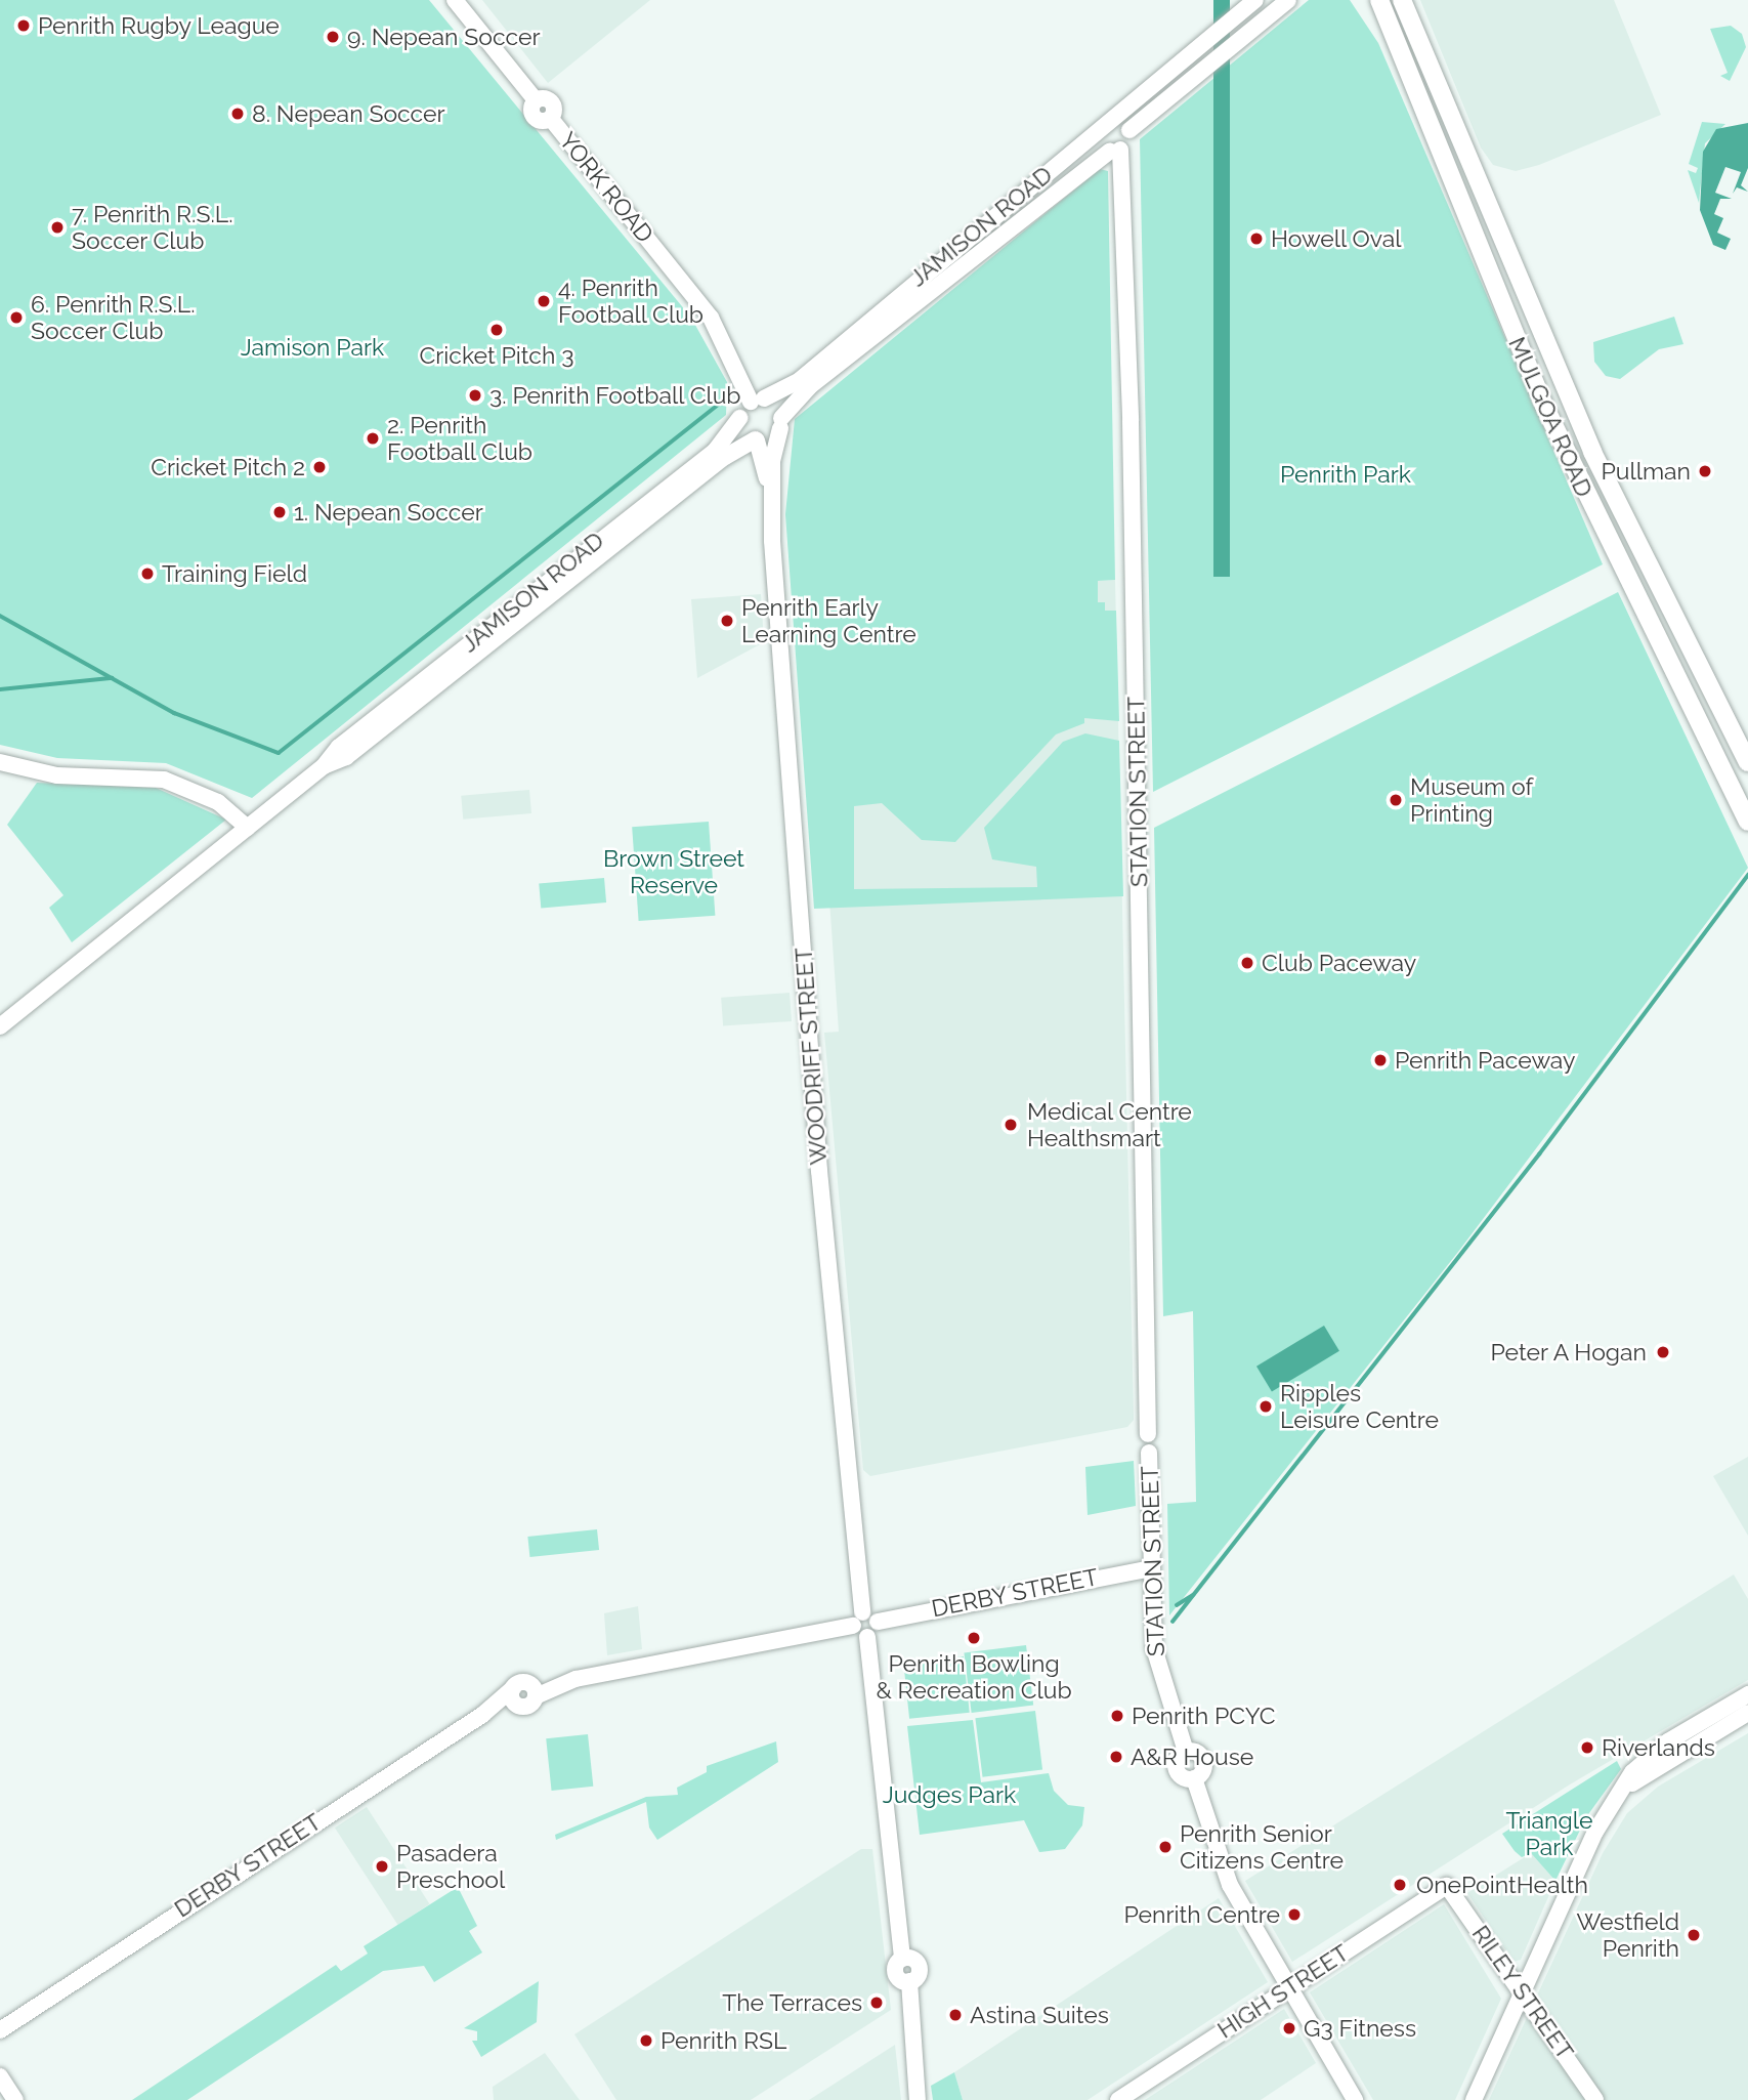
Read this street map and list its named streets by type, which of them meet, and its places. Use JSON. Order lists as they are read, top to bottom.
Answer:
{
  "streets": {
    "main road": ["MULGOA ROAD"],
    "street": [
      "YORK ROAD",
      "JAMISON ROAD",
      "STATION STREET",
      "WOODRIFF STREET",
      "DERBY STREET",
      "HIGH STREET",
      "RILEY STREET"
    ]
  },
  "crossings": [
    ["YORK ROAD", "JAMISON ROAD"],
    ["YORK ROAD", "WOODRIFF STREET"],
    ["JAMISON ROAD", "STATION STREET"],
    ["JAMISON ROAD", "WOODRIFF STREET"],
    ["STATION STREET", "DERBY STREET"],
    ["STATION STREET", "HIGH STREET"],
    ["WOODRIFF STREET", "DERBY STREET"],
    ["HIGH STREET", "RILEY STREET"]
  ],
  "parks": [
    "Jamison Park",
    "Penrith Park",
    "Brown Street Reserve",
    "Judges Park",
    "Triangle Park"
  ],
  "places": [
    "Penrith Rugby League",
    "9. Nepean Soccer",
    "8. Nepean Soccer",
    "7. Penrith R.S.L. Soccer Club",
    "Howell Oval",
    "4. Penrith Football Club",
    "6. Penrith R.S.L. Soccer Club",
    "Cricket Pitch 3",
    "3. Penrith Football Club",
    "2. Penrith Football Club",
    "Cricket Pitch 2",
    "Pullman",
    "1. Nepean Soccer",
    "Training Field",
    "Penrith Early Learning Centre",
    "Museum of Printing",
    "Club Paceway",
    "Penrith Paceway",
    "Medical Centre Healthsmart",
    "Peter A Hogan",
    "Ripples Leisure Centre",
    "Penrith Bowling & Recreation Club",
    "Penrith PCYC",
    "Riverlands",
    "A&R House",
    "Penrith Senior Citizens Centre",
    "Pasadera Preschool",
    "OnePointHealth",
    "Penrith Centre",
    "Westfield Penrith",
    "The Terraces",
    "Astina Suites",
    "G3 Fitness",
    "Penrith RSL"
  ]
}
